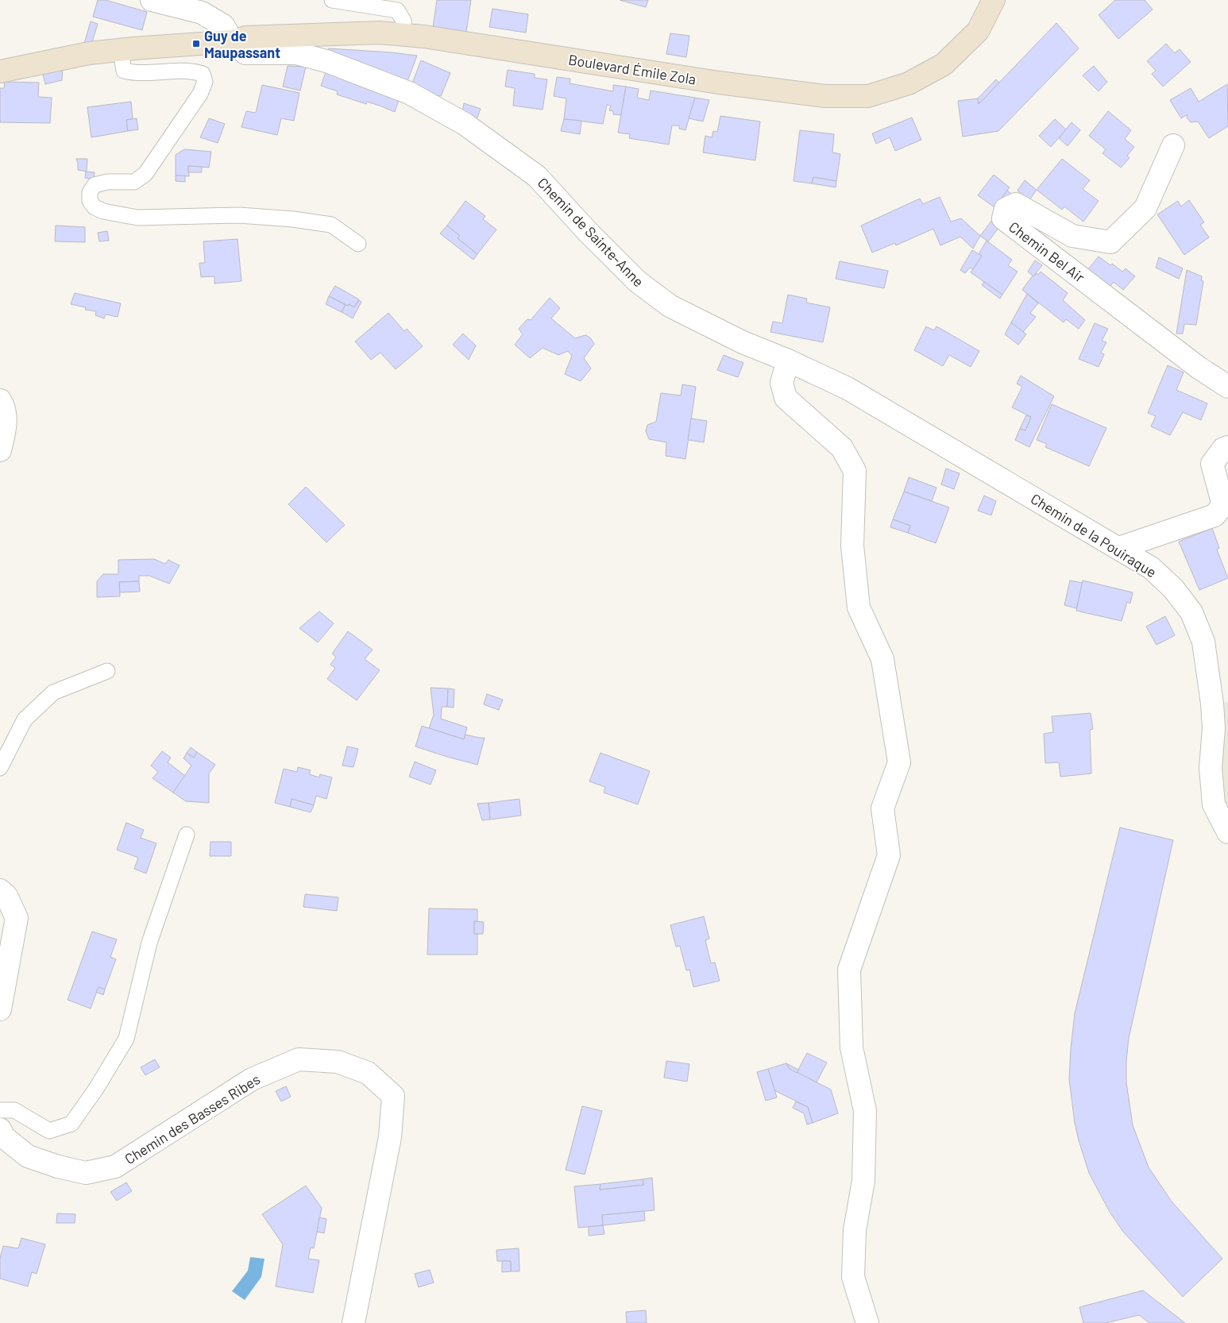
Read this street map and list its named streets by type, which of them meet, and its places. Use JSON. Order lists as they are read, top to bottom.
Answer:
{
  "streets": {
    "main road": ["Boulevard Émile Zola"],
    "street": [
      "Chemin de Sainte-Anne",
      "Chemin Bel Air",
      "Chemin de la Pouiraque",
      "Chemin des Basses Ribes"
    ]
  },
  "crossings": [
    ["Boulevard Émile Zola", "Chemin de Sainte-Anne"],
    ["Chemin de Sainte-Anne", "Chemin de la Pouiraque"]
  ],
  "places": {
    "transit": ["Guy de Maupassant"]
  }
}
